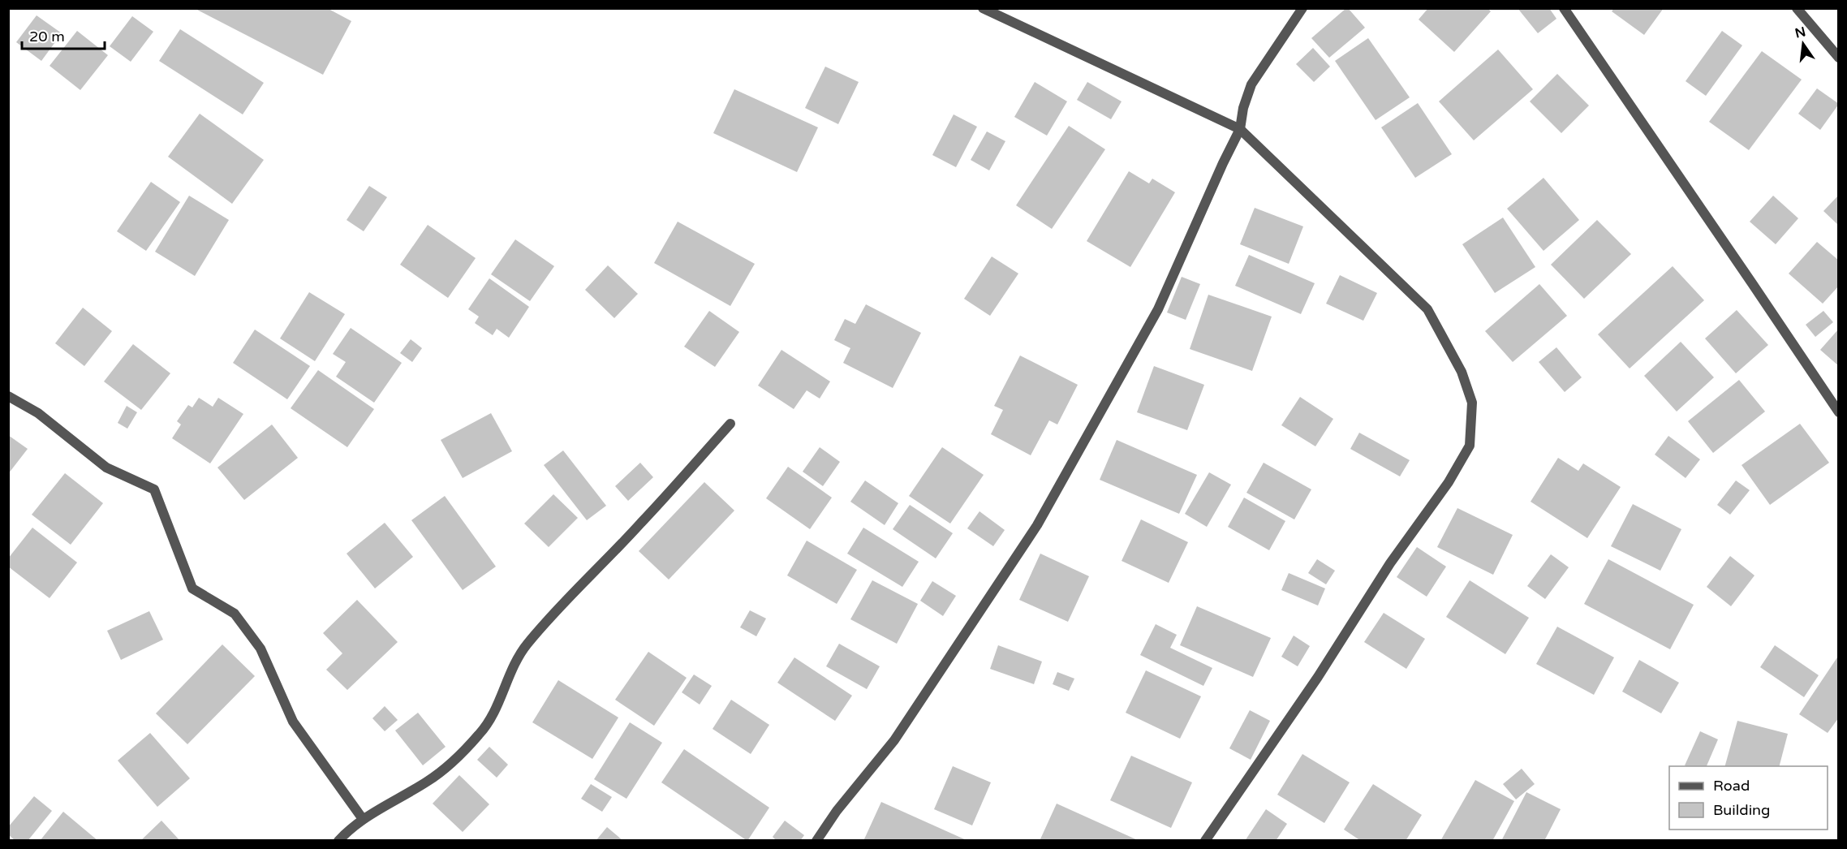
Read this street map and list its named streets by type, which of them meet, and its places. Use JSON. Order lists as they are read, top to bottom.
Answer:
{
  "legend": ["Road", "Building"],
  "scale_bar": "20 m",
  "north": "top"
}
